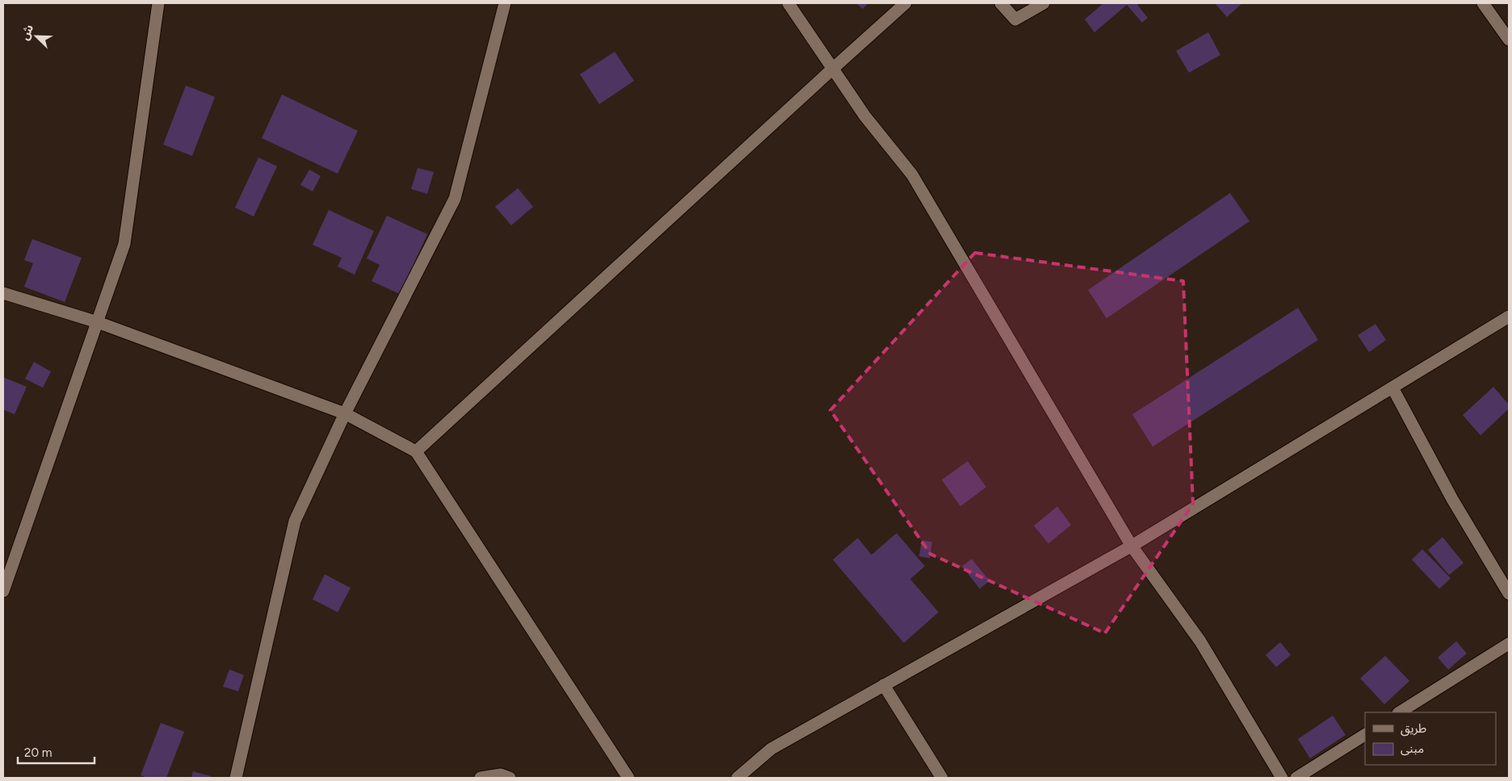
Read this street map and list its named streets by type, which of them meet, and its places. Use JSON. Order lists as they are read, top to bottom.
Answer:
{
  "legend": ["طريق", "مبنى"],
  "scale_bar": "20 m",
  "north": "top left"
}
